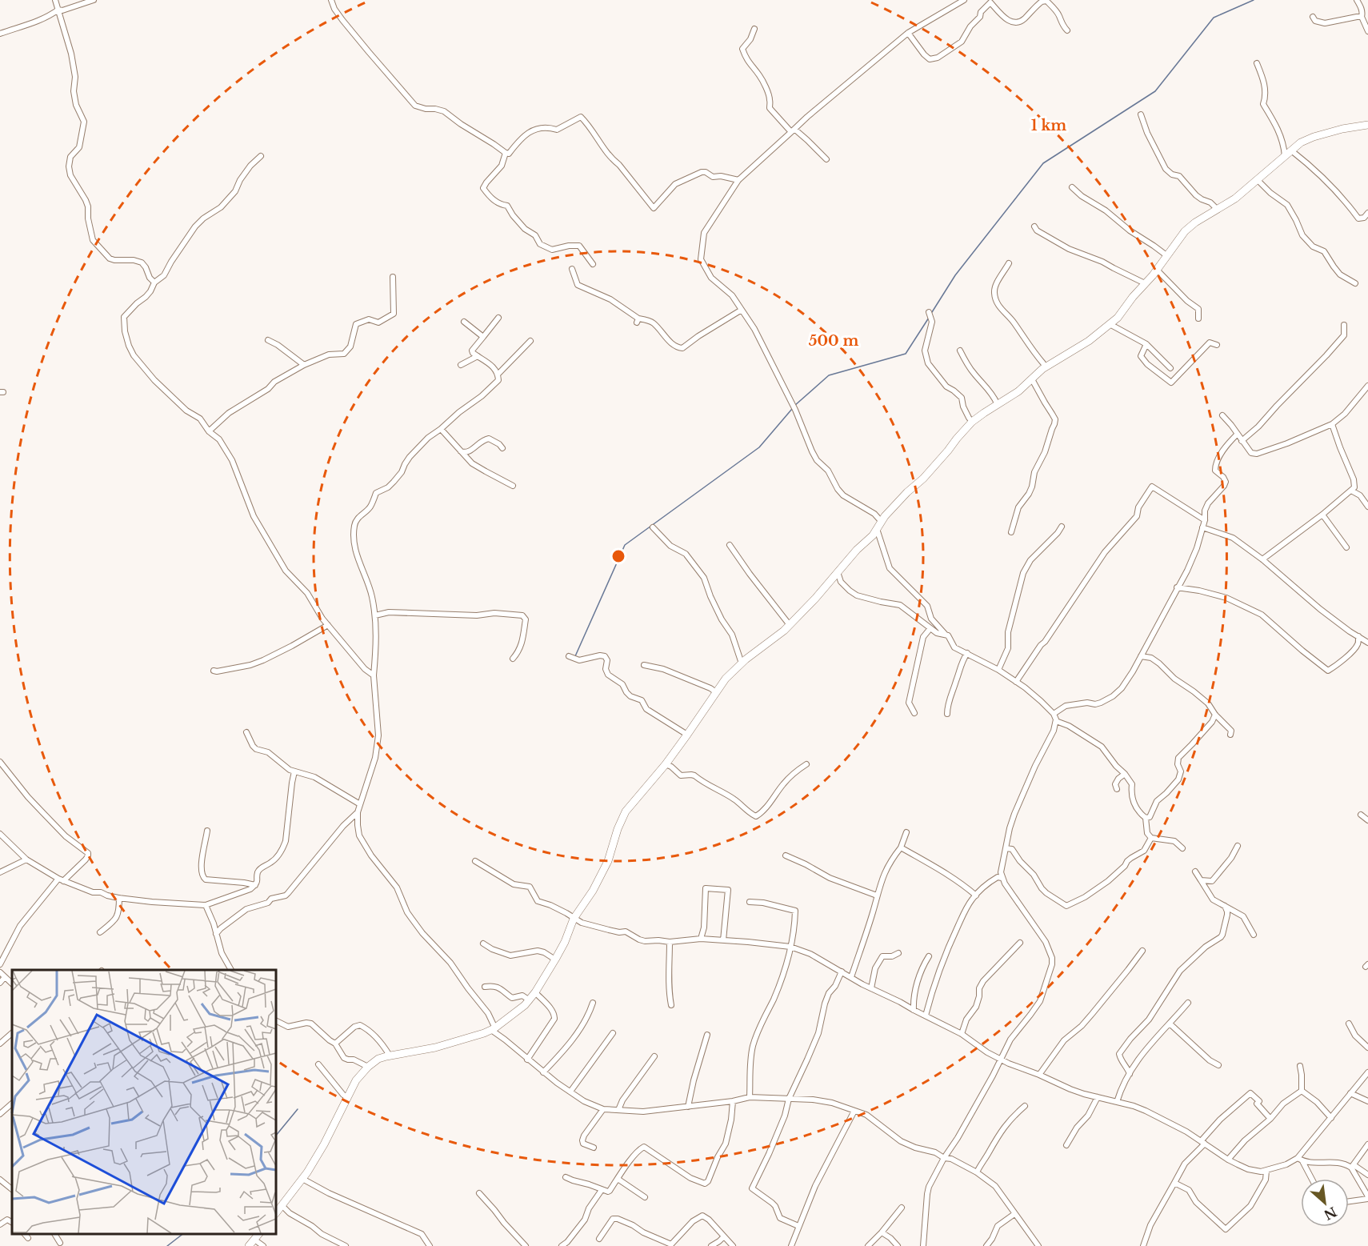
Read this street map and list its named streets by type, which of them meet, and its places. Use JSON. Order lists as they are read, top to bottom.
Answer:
{
  "north": "bottom right",
  "rings": ["1 km", "500 m"]
}
